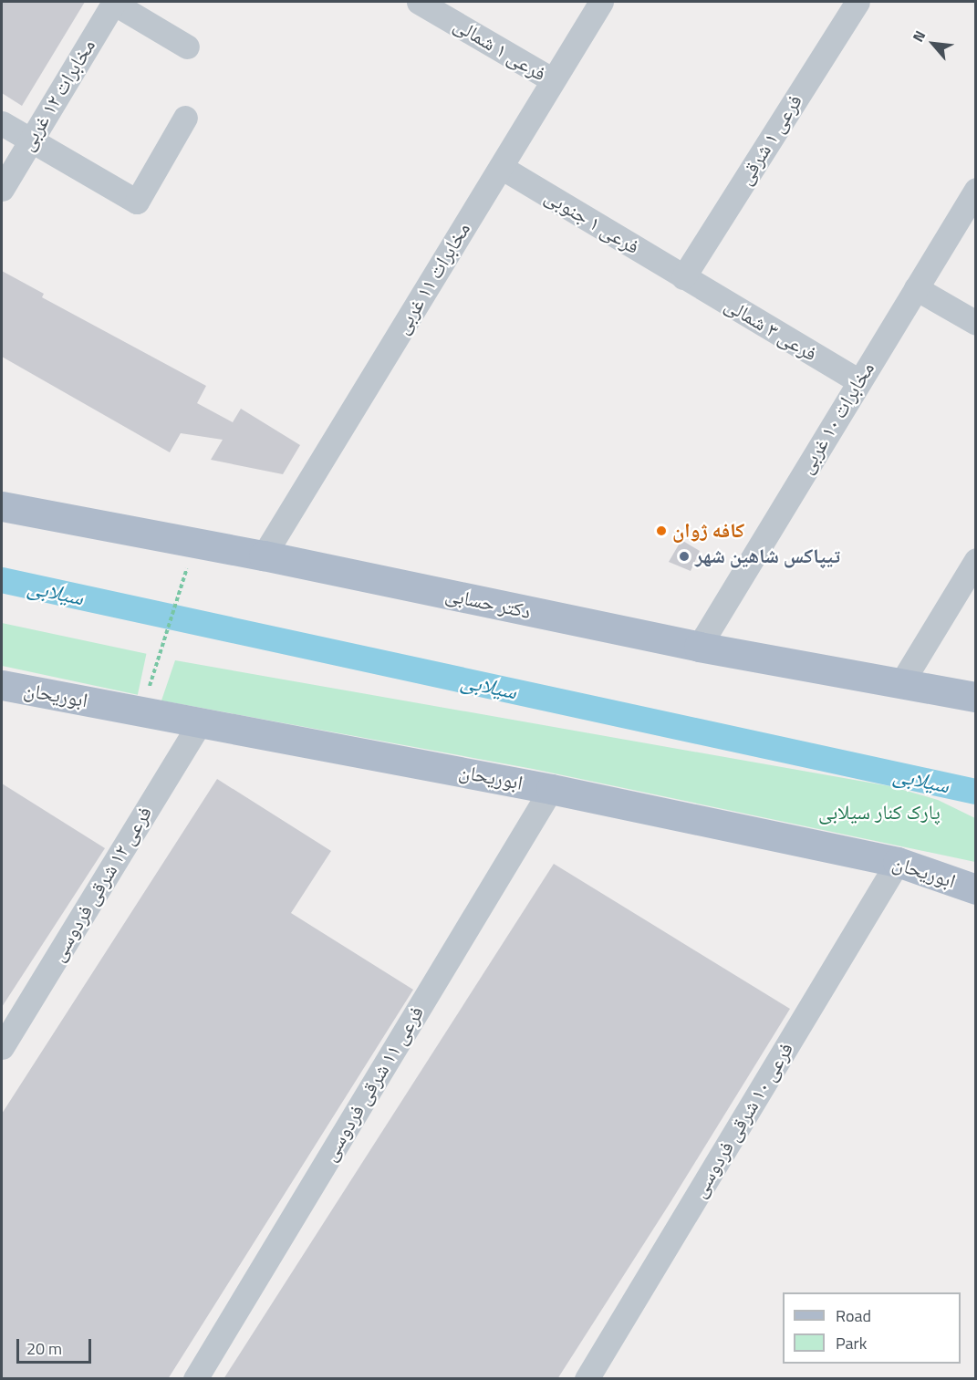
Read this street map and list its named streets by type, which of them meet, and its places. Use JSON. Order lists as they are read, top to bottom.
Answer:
{
  "streets": {
    "main road": ["دکتر حسابی", "ابوریحان"],
    "street": [
      "فرعی ۱ شمالی",
      "مخابرات ۱۲ غربی",
      "فرعی ۱ شرقی",
      "فرعی ۱ جنوبی",
      "مخابرات ۱۱ غربی",
      "فرعی ۳ شمالی",
      "مخابرات ۱۰ غربی",
      "فرعی ۱۲ شرقی فردوسی",
      "فرعی ۱۱ شرقی فردوسی",
      "فرعی ۱۰ شرقی فردوسی"
    ]
  },
  "crossings": [
    ["فرعی ۱ شمالی", "مخابرات ۱۱ غربی"],
    ["فرعی ۱ شرقی", "فرعی ۱ جنوبی"],
    ["فرعی ۱ شرقی", "فرعی ۳ شمالی"],
    ["فرعی ۱ جنوبی", "مخابرات ۱۱ غربی"],
    ["فرعی ۱ جنوبی", "فرعی ۳ شمالی"],
    ["مخابرات ۱۱ غربی", "دکتر حسابی"],
    ["فرعی ۳ شمالی", "مخابرات ۱۰ غربی"],
    ["مخابرات ۱۰ غربی", "دکتر حسابی"],
    ["ابوریحان", "فرعی ۱۲ شرقی فردوسی"],
    ["ابوریحان", "فرعی ۱۱ شرقی فردوسی"],
    ["ابوریحان", "فرعی ۱۰ شرقی فردوسی"]
  ],
  "water": ["سیلابی"],
  "parks": ["پارک کنار سیلابی"],
  "places": ["کافه ژوان", "تیپاکس شاهین شهر"],
  "legend": ["Road", "Park"],
  "scale_bar": "20 m",
  "north": "top left"
}
